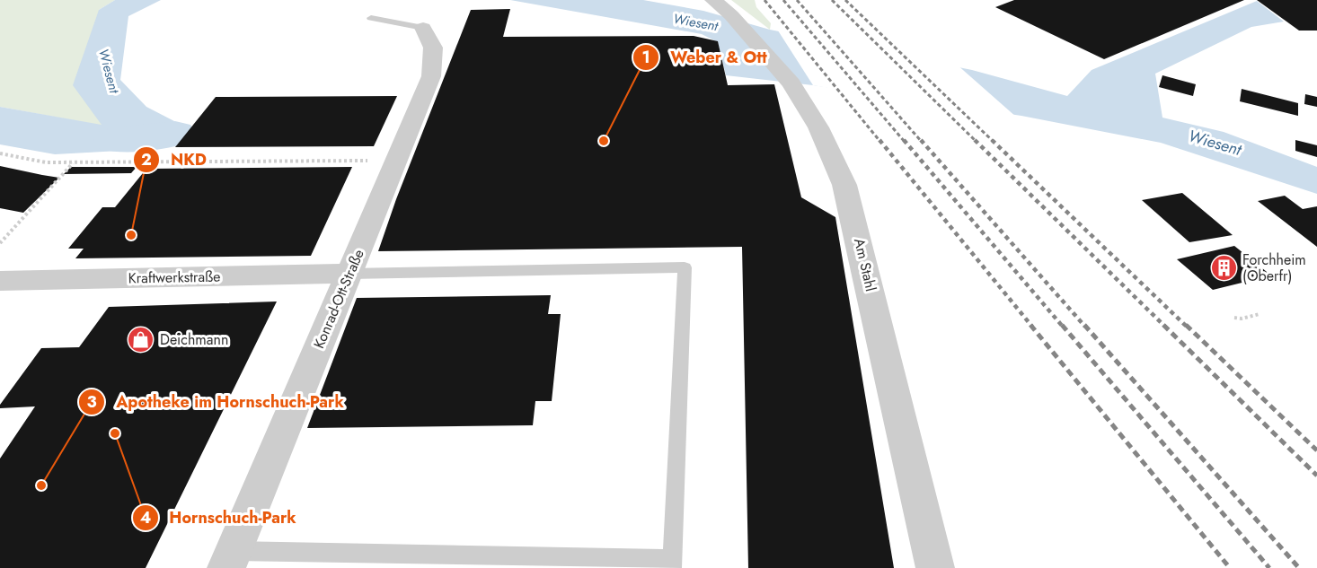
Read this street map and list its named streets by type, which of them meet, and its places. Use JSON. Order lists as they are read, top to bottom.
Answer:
{
  "streets": {
    "street": ["Am Stahl", "Kraftwerkstraße", "Konrad-Ott-Straße"]
  },
  "crossings": [
    ["Kraftwerkstraße", "Konrad-Ott-Straße"]
  ],
  "water": ["Wiesent"],
  "places": {
    "other": [
      "Weber & Ott",
      "NKD",
      "Hornschuch-Park",
      "Apotheke im Hornschuch-Park"
    ],
    "building": ["Forchheim (Oberfr)"],
    "shop": ["Deichmann"]
  }
}
